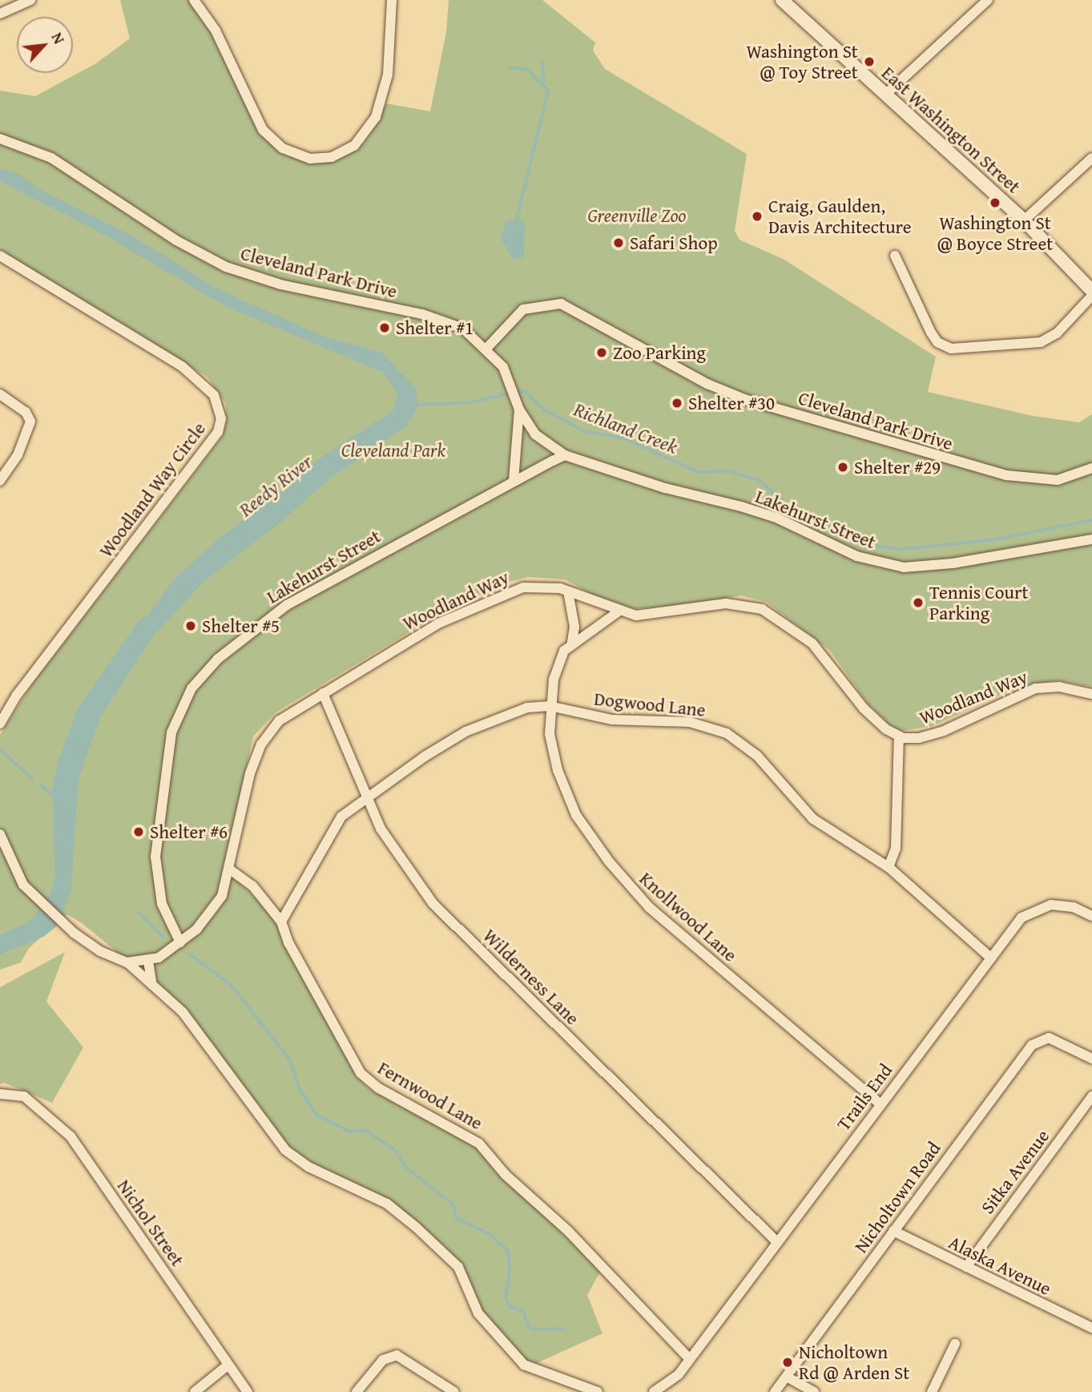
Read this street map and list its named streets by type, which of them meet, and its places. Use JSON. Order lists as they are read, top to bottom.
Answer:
{
  "streets": {
    "street": [
      "East Washington Street",
      "Cleveland Park Drive",
      "Woodland Way Circle",
      "Lakehurst Street",
      "Woodland Way",
      "Dogwood Lane",
      "Knollwood Lane",
      "Wilderness Lane",
      "Fernwood Lane",
      "Trails End",
      "Sitka Avenue",
      "Nicholtown Road",
      "Nichol Street",
      "Alaska Avenue"
    ]
  },
  "crossings": [
    ["Cleveland Park Drive", "Lakehurst Street"],
    ["Lakehurst Street", "Woodland Way"],
    ["Woodland Way", "Knollwood Lane"],
    ["Woodland Way", "Wilderness Lane"],
    ["Woodland Way", "Fernwood Lane"],
    ["Dogwood Lane", "Knollwood Lane"],
    ["Dogwood Lane", "Wilderness Lane"],
    ["Dogwood Lane", "Fernwood Lane"],
    ["Dogwood Lane", "Trails End"],
    ["Knollwood Lane", "Trails End"],
    ["Wilderness Lane", "Trails End"],
    ["Fernwood Lane", "Trails End"],
    ["Sitka Avenue", "Alaska Avenue"],
    ["Nicholtown Road", "Alaska Avenue"]
  ],
  "water": ["Richland Creek", "Reedy River"],
  "parks": ["Greenville Zoo", "Cleveland Park"],
  "places": [
    "Washington St @ Toy Street",
    "Washington St @ Boyce Street",
    "Craig, Gaulden, Davis Architecture",
    "Safari Shop",
    "Shelter #1",
    "Zoo Parking",
    "Shelter #30",
    "Shelter #29",
    "Tennis Court Parking",
    "Shelter #5",
    "Shelter #6",
    "Nicholtown Rd @ Arden St"
  ],
  "north": "top right"
}
